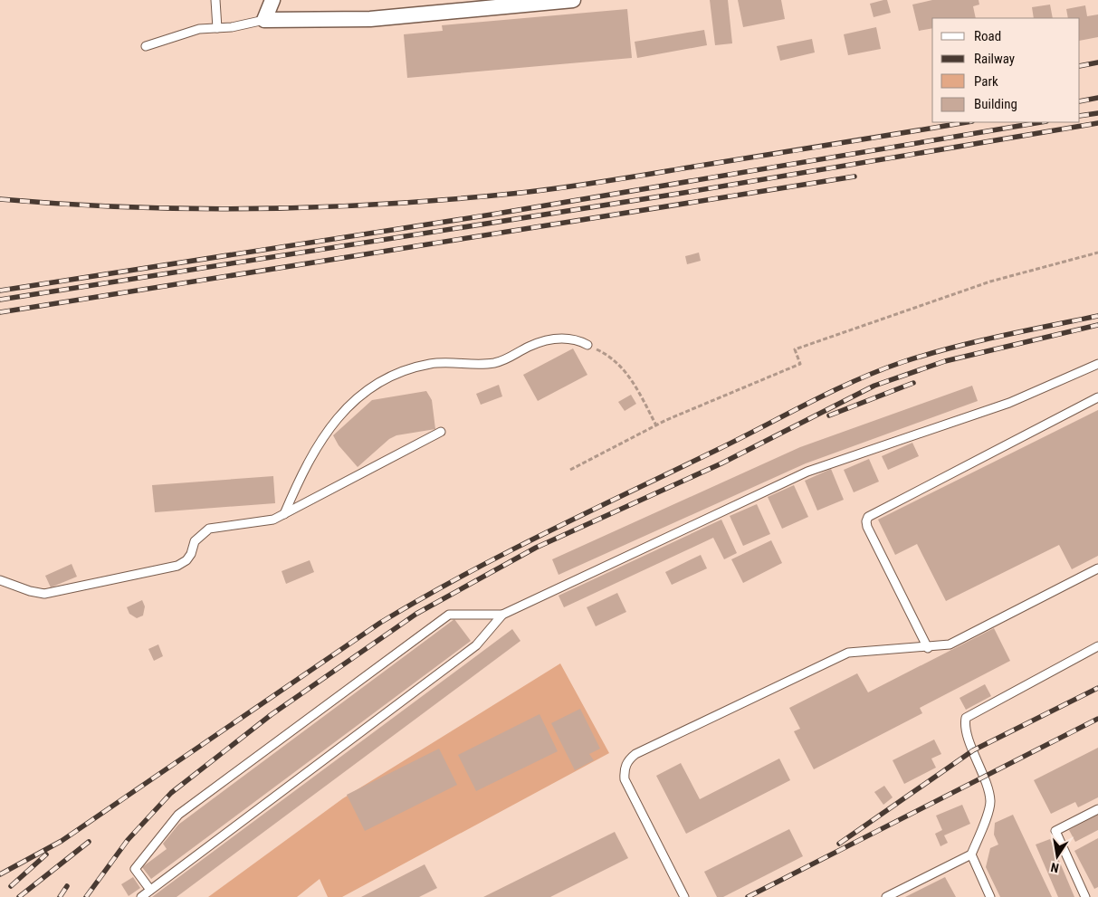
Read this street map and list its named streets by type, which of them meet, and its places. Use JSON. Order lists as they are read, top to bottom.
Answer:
{
  "legend": [
    "Road",
    "Railway",
    "Park",
    "Building"
  ],
  "north": "bottom"
}
